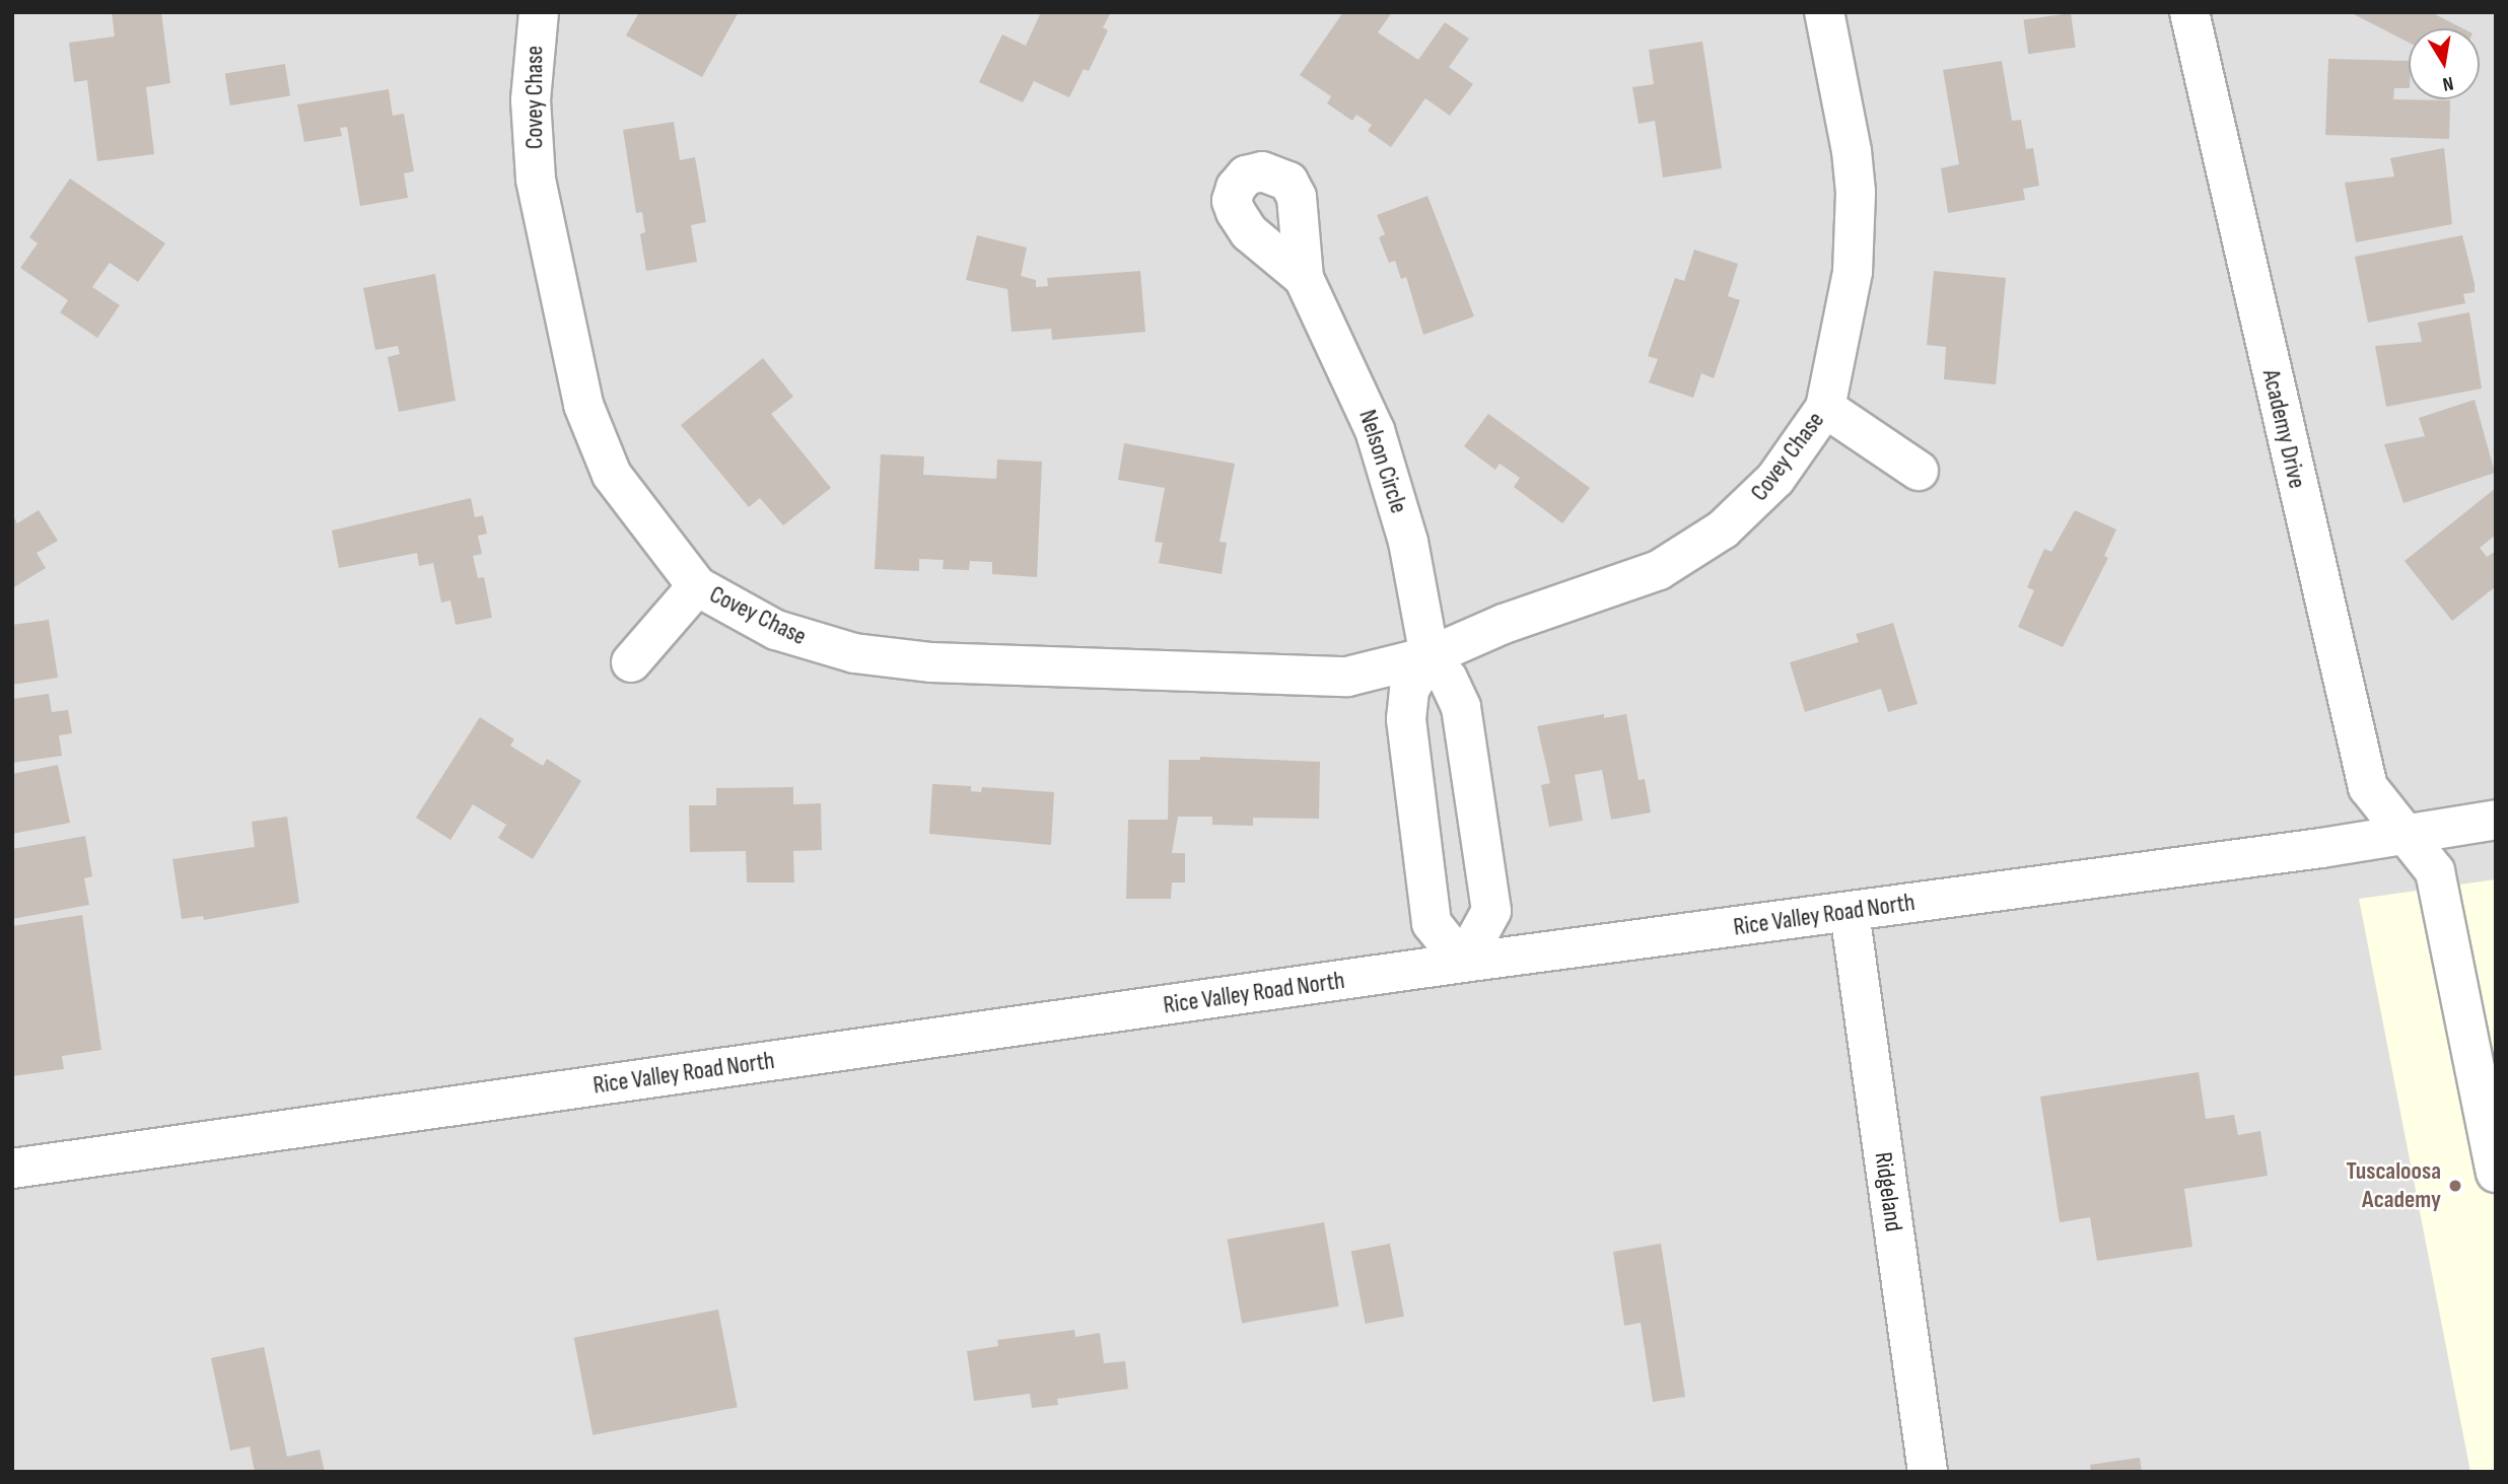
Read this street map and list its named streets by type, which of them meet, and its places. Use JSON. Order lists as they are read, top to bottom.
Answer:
{
  "streets": {
    "street": [
      "Covey Chase",
      "Academy Drive",
      "Nelson Circle",
      "Rice Valley Road North",
      "Ridgeland"
    ]
  },
  "crossings": [
    ["Covey Chase", "Nelson Circle"],
    ["Academy Drive", "Rice Valley Road North"],
    ["Rice Valley Road North", "Ridgeland"]
  ],
  "places": ["Tuscaloosa Academy"],
  "north": "bottom"
}
